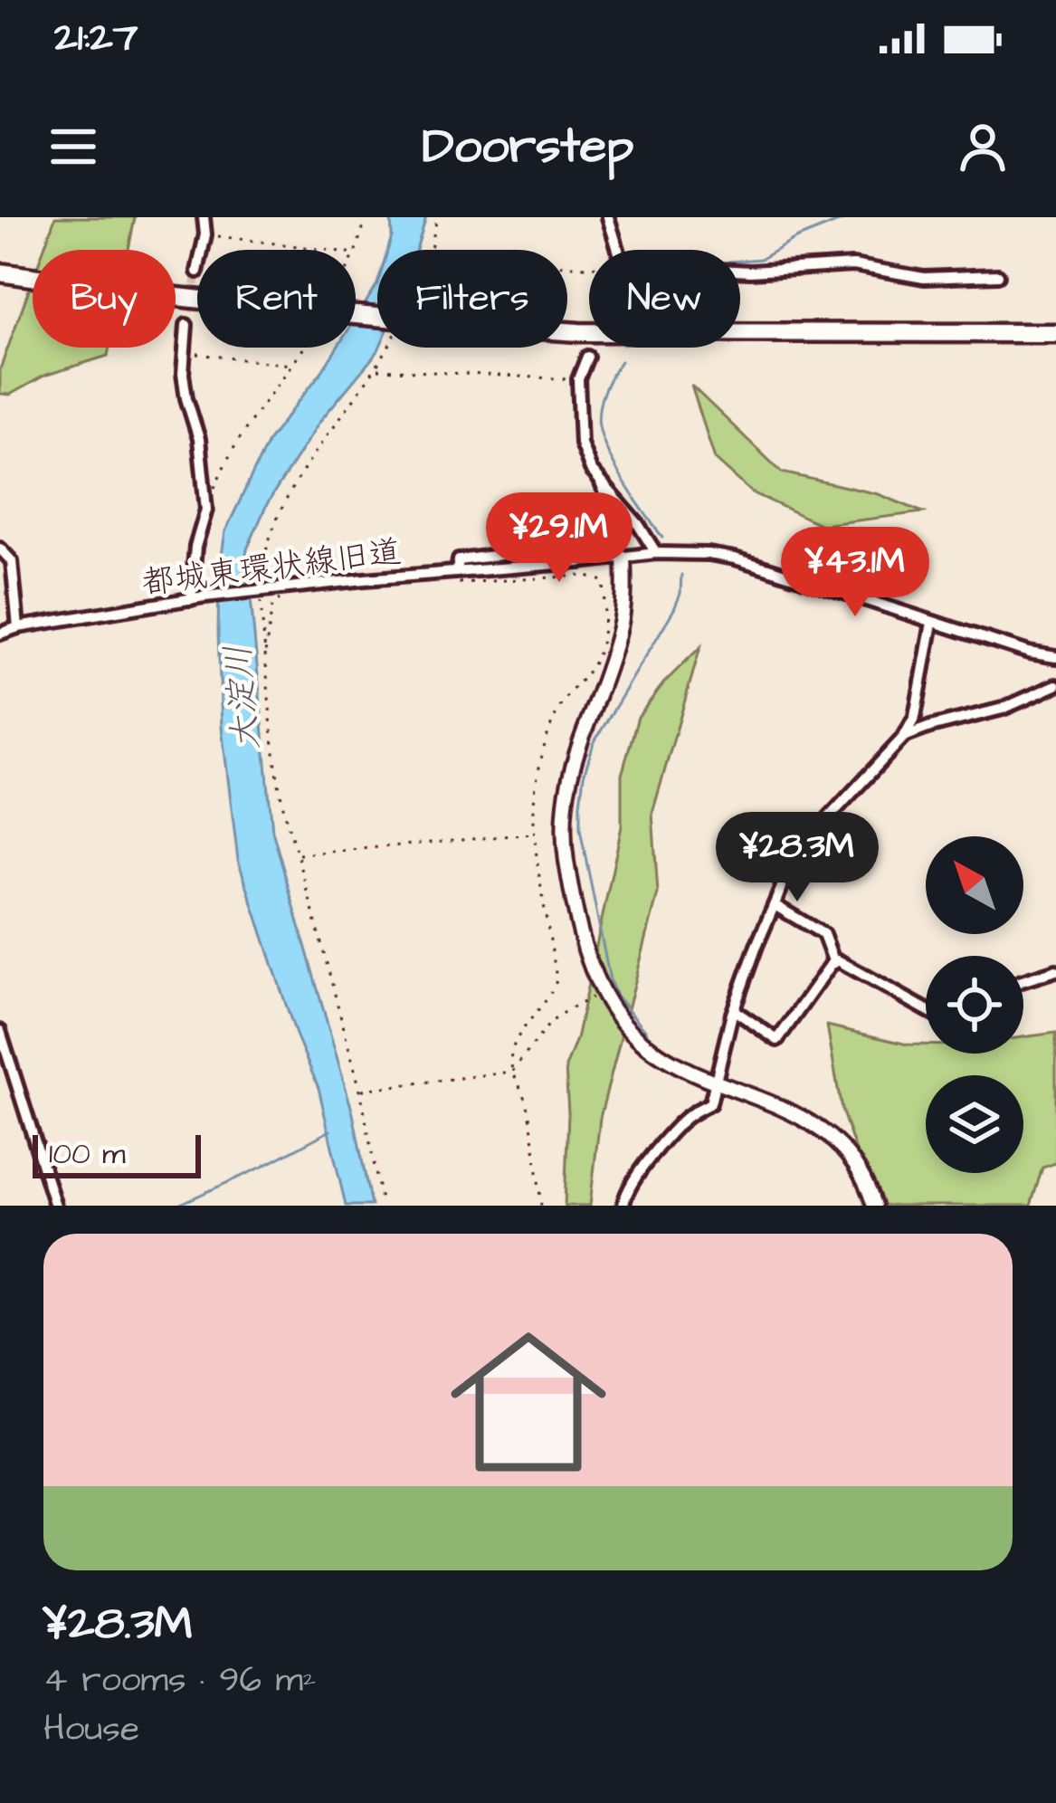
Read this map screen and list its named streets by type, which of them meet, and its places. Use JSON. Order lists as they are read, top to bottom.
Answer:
{
  "streets": {
    "street": ["都城東環状線旧道"]
  },
  "water": ["大淀川"],
  "scale_bar": "100 m",
  "north": "top left",
  "page": {
    "status": "21:27",
    "header": "Doorstep",
    "chip": [
      "Buy",
      "Rent",
      "Filters",
      "New"
    ],
    "price": ["¥29.1M", "¥43.1M", "¥28.3M"],
    "scale": "100 m",
    "list": [
      {
        "name": "¥28.3M",
        "note": "4 rooms · 96 m² · House"
      }
    ]
  }
}
